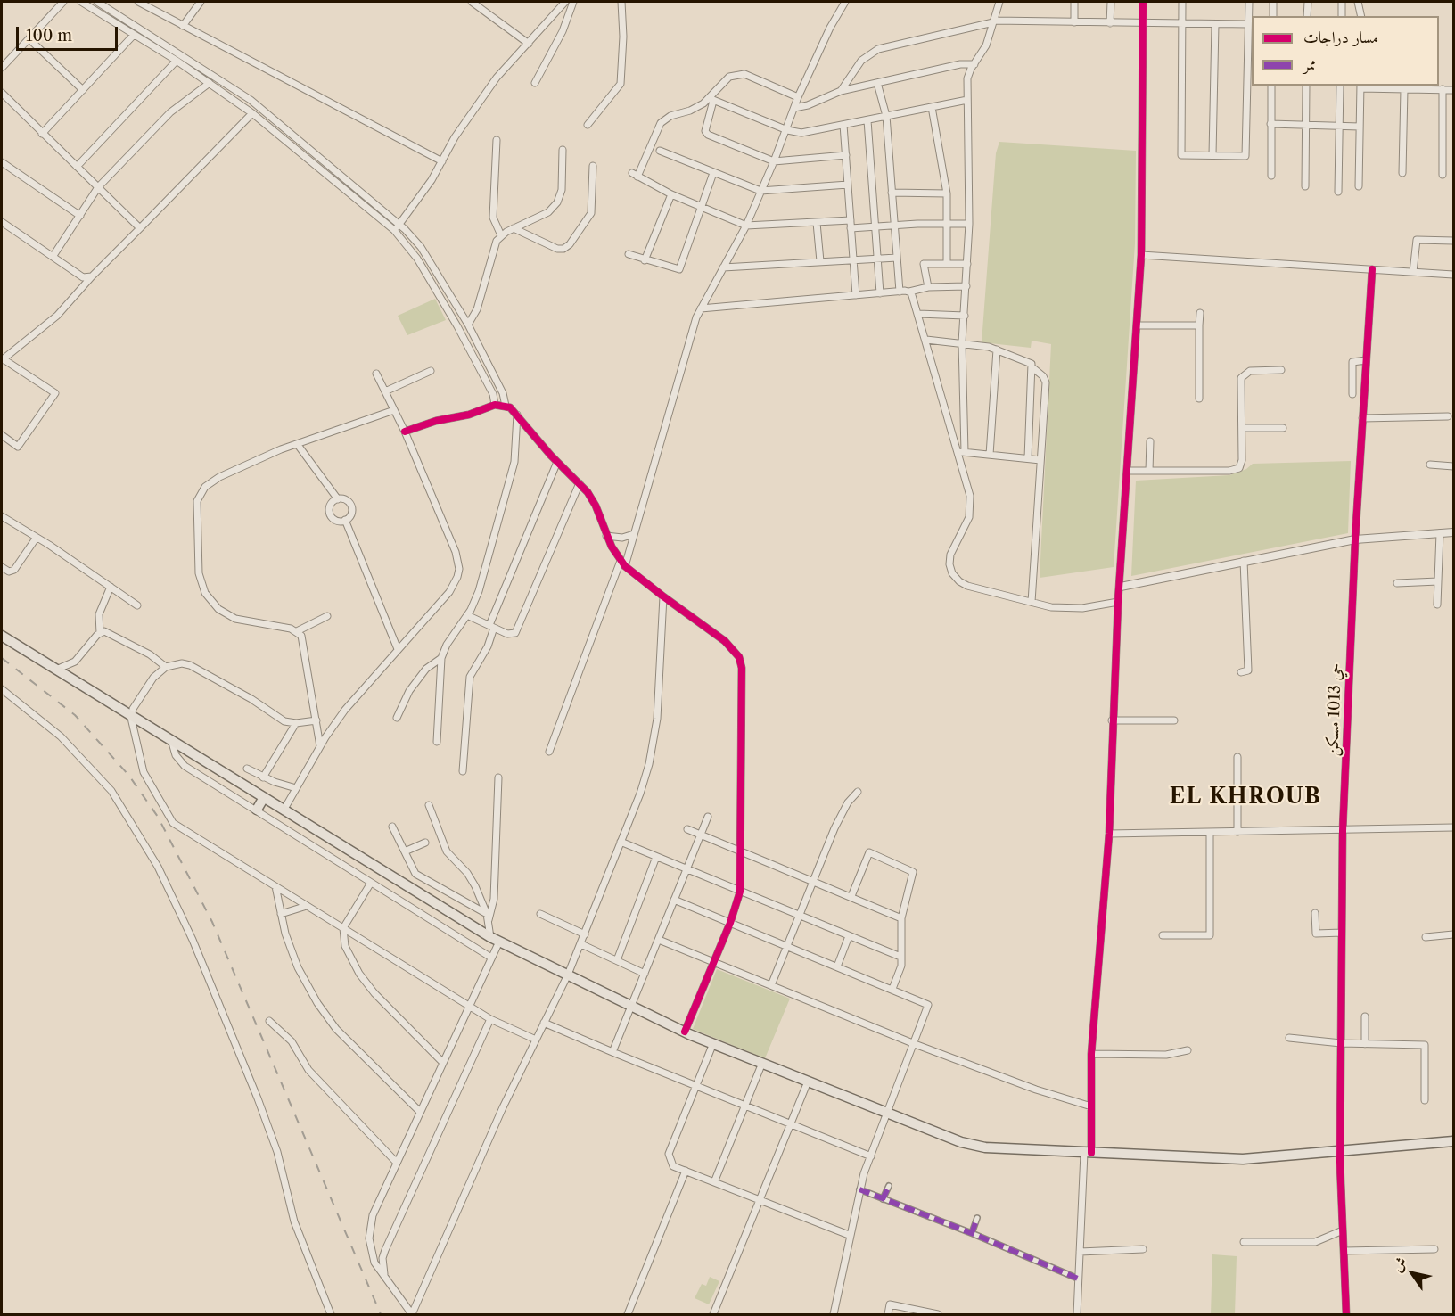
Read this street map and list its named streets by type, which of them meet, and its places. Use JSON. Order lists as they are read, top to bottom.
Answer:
{
  "streets": {
    "street": ["حي 1013 مسكن"]
  },
  "districts": ["EL KHROUB"],
  "legend": ["مسار دراجات", "ممر"],
  "scale_bar": "100 m",
  "north": "top left"
}
